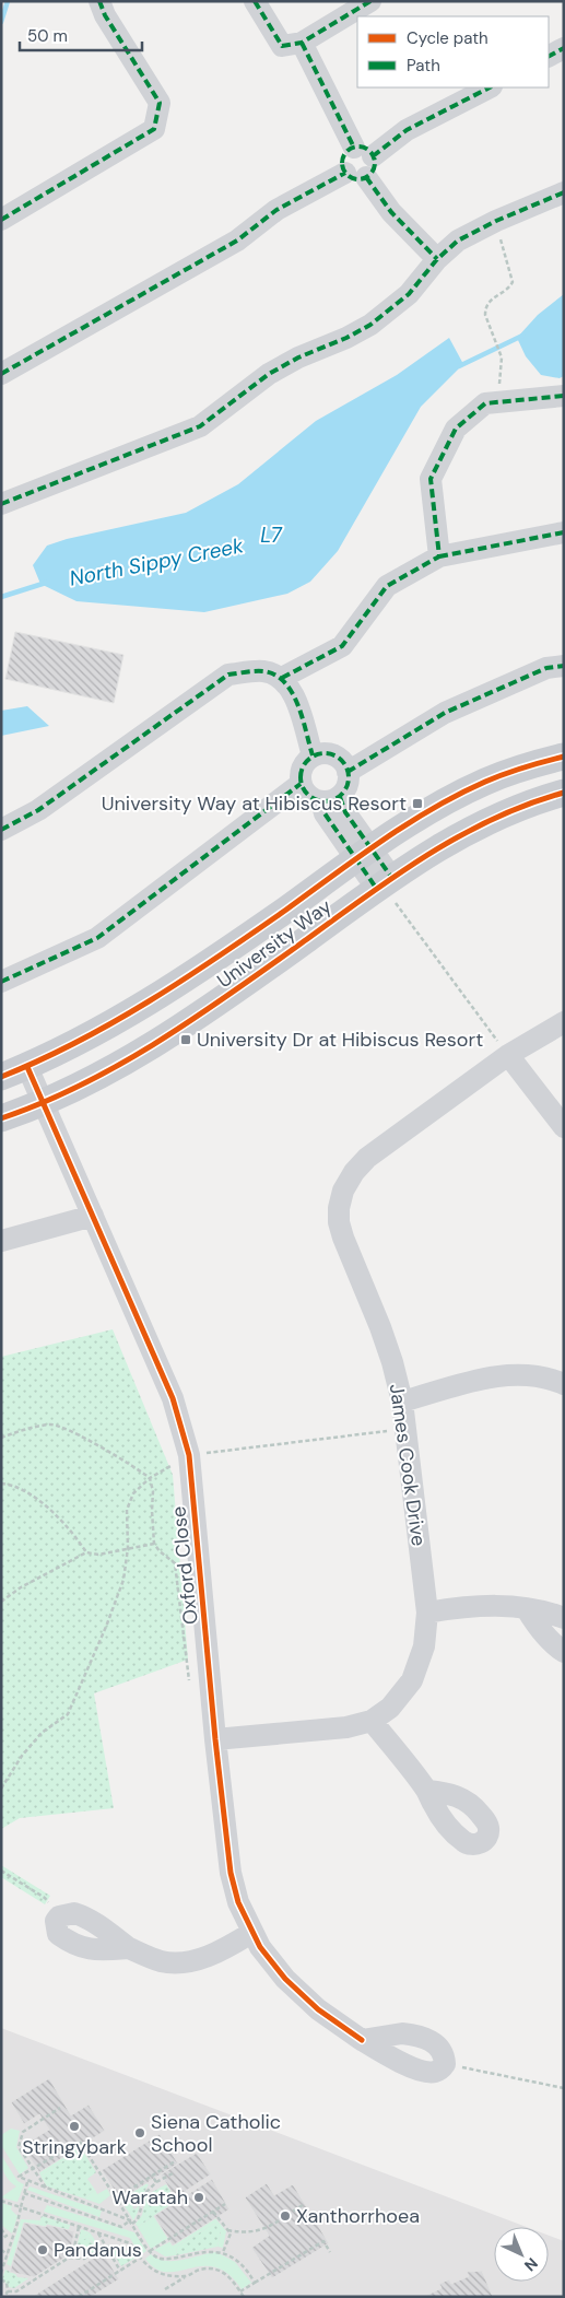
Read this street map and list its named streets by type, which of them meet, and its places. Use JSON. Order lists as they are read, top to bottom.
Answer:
{
  "streets": {
    "main road": ["University Way"],
    "street": ["James Cook Drive", "Oxford Close"]
  },
  "crossings": [
    ["University Way", "Oxford Close"],
    ["James Cook Drive", "Oxford Close"]
  ],
  "water": ["L7", "North Sippy Creek"],
  "places": {
    "transit": ["University Way at Hibiscus Resort", "University Dr at Hibiscus Resort"],
    "other": [
      "Stringybark",
      "Siena Catholic School",
      "Waratah",
      "Xanthorrhoea",
      "Pandanus"
    ]
  },
  "legend": ["Cycle path", "Path"],
  "scale_bar": "50 m",
  "north": "bottom right"
}
